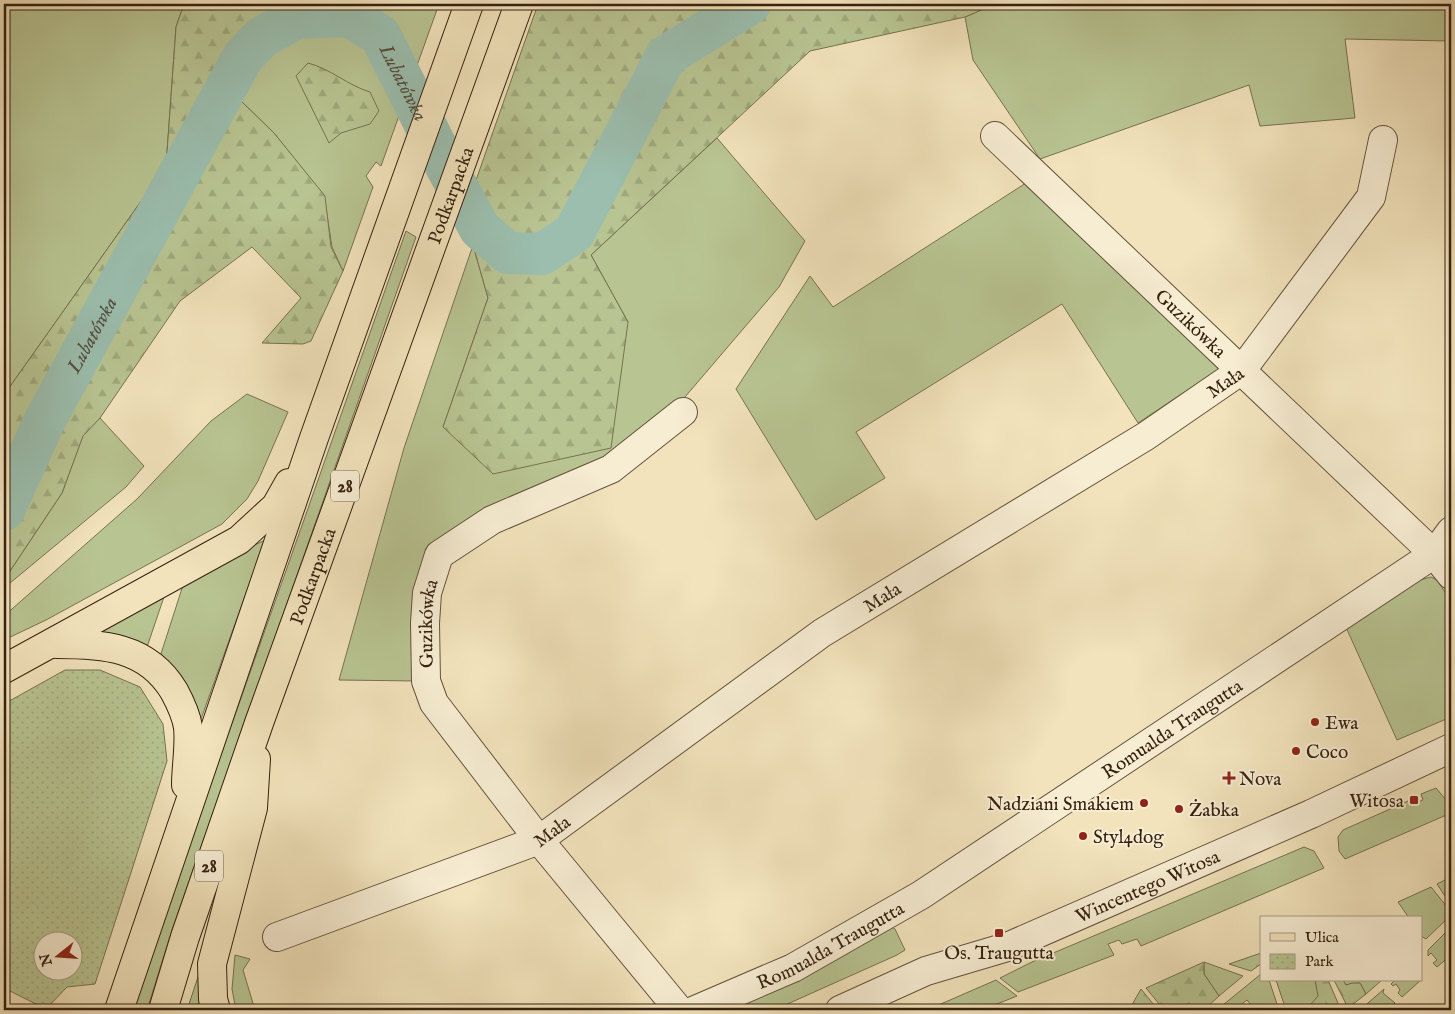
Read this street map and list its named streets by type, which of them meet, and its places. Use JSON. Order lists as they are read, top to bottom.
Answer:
{
  "streets": {
    "main road": ["Podkarpacka", "28"],
    "street": [
      "Guzikówka",
      "Mała",
      "Romualda Traugutta",
      "Wincentego Witosa"
    ]
  },
  "crossings": [
    ["Guzikówka", "Mała"],
    ["Guzikówka", "Romualda Traugutta"]
  ],
  "water": ["Lubatówka"],
  "places": {
    "other": [
      "Ewa",
      "Coco",
      "Nadziani Smakiem",
      "Żabka",
      "Styl4dog"
    ],
    "health": ["Nova"],
    "transit": ["Witosa", "Os. Traugutta"]
  },
  "legend": ["Ulica", "Park"],
  "north": "left"
}
